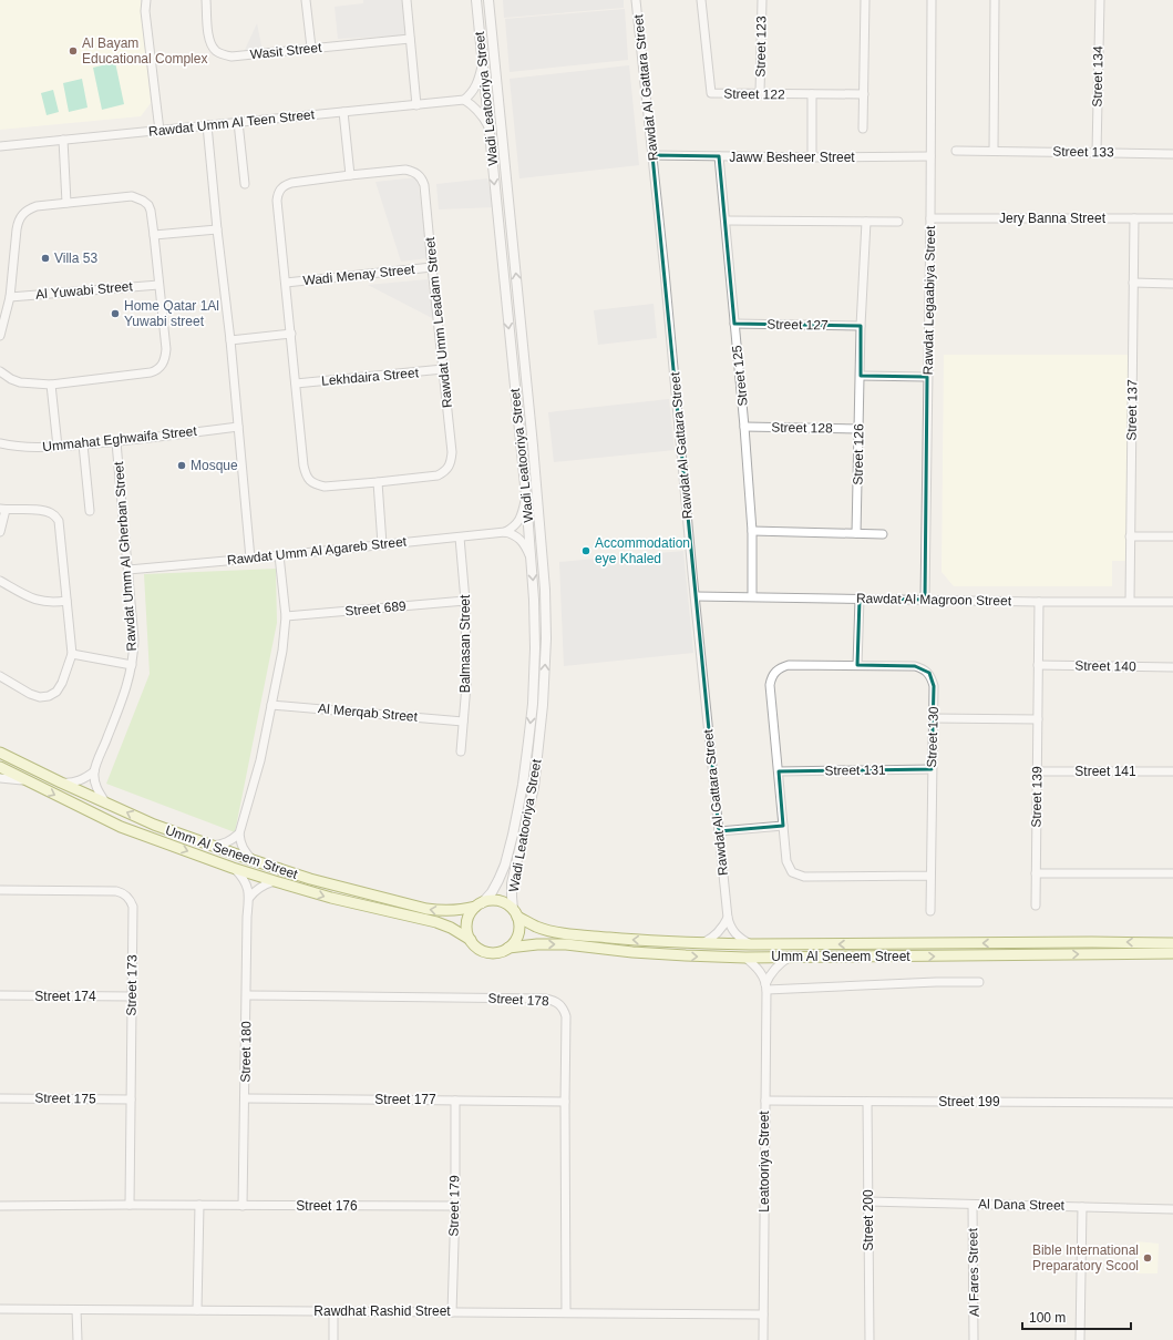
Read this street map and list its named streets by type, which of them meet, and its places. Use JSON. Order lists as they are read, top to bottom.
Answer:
{
  "streets": {
    "main road": ["Umm Al Seneem Street"],
    "street": [
      "Street 123",
      "Wasit Street",
      "Street 134",
      "Rawdat Al Gattara Street",
      "Street 122",
      "Wadi Leatooriya Street",
      "Rawdat Umm Al Teen Street",
      "Street 133",
      "Jaww Besheer Street",
      "Jery Banna Street",
      "Wadi Menay Street",
      "Al Yuwabi Street",
      "Rawdat Legaabiya Street",
      "Rawdat Umm Leadam Street",
      "Street 127",
      "Street 125",
      "Lekhdaira Street",
      "Street 137",
      "Street 128",
      "Ummahat Eghwaifa Street",
      "Street 126",
      "Rawdat Umm Al Agareb Street",
      "Rawdat Umm Al Gherban Street",
      "Rawdat Al Magroon Street",
      "Street 689",
      "Balmasan Street",
      "Street 140",
      "Al Merqab Street",
      "Street 130",
      "Street 131",
      "Street 141",
      "Street 139",
      "Street 173",
      "Street 174",
      "Street 178",
      "Street 180",
      "Street 175",
      "Street 177",
      "Street 199",
      "Leatooriya Street",
      "Al Dana Street",
      "Street 176",
      "Street 179",
      "Street 200",
      "Al Fares Street",
      "Rawdhat Rashid Street"
    ]
  },
  "crossings": [
    ["Street 123", "Street 122"],
    ["Street 134", "Street 133"],
    ["Rawdat Al Gattara Street", "Jaww Besheer Street"],
    ["Rawdat Al Gattara Street", "Rawdat Al Magroon Street"],
    ["Rawdat Al Gattara Street", "Umm Al Seneem Street"],
    ["Wadi Leatooriya Street", "Umm Al Seneem Street"],
    ["Jaww Besheer Street", "Rawdat Legaabiya Street"],
    ["Jaww Besheer Street", "Street 125"],
    ["Jery Banna Street", "Rawdat Legaabiya Street"],
    ["Jery Banna Street", "Street 137"],
    ["Wadi Menay Street", "Rawdat Umm Leadam Street"],
    ["Rawdat Legaabiya Street", "Rawdat Al Magroon Street"],
    ["Rawdat Umm Leadam Street", "Lekhdaira Street"],
    ["Street 127", "Street 125"],
    ["Street 127", "Street 126"],
    ["Street 125", "Street 128"],
    ["Street 125", "Rawdat Al Magroon Street"],
    ["Street 137", "Rawdat Al Magroon Street"],
    ["Street 128", "Street 126"],
    ["Ummahat Eghwaifa Street", "Rawdat Umm Al Gherban Street"],
    ["Rawdat Umm Al Agareb Street", "Rawdat Umm Al Gherban Street"],
    ["Rawdat Umm Al Agareb Street", "Balmasan Street"],
    ["Rawdat Al Magroon Street", "Street 139"],
    ["Street 689", "Balmasan Street"],
    ["Balmasan Street", "Al Merqab Street"],
    ["Street 140", "Street 139"],
    ["Street 130", "Street 131"],
    ["Street 141", "Street 139"],
    ["Umm Al Seneem Street", "Street 180"],
    ["Umm Al Seneem Street", "Leatooriya Street"],
    ["Street 173", "Street 174"],
    ["Street 173", "Street 175"],
    ["Street 173", "Street 176"],
    ["Street 178", "Street 180"],
    ["Street 178", "Street 177"],
    ["Street 178", "Rawdhat Rashid Street"],
    ["Street 180", "Street 177"],
    ["Street 180", "Street 176"],
    ["Street 177", "Street 179"],
    ["Street 199", "Leatooriya Street"],
    ["Street 199", "Street 200"],
    ["Leatooriya Street", "Rawdhat Rashid Street"],
    ["Al Dana Street", "Street 200"],
    ["Al Dana Street", "Al Fares Street"],
    ["Street 176", "Street 179"],
    ["Street 179", "Rawdhat Rashid Street"]
  ],
  "places": [
    "Al Bayam Educational Complex",
    "Villa 53",
    "Home Qatar 1Al Yuwabi street",
    "Mosque",
    "Accommodation eye Khaled",
    "Bible International Preparatory Scool"
  ],
  "scale_bar": "100 m"
}
